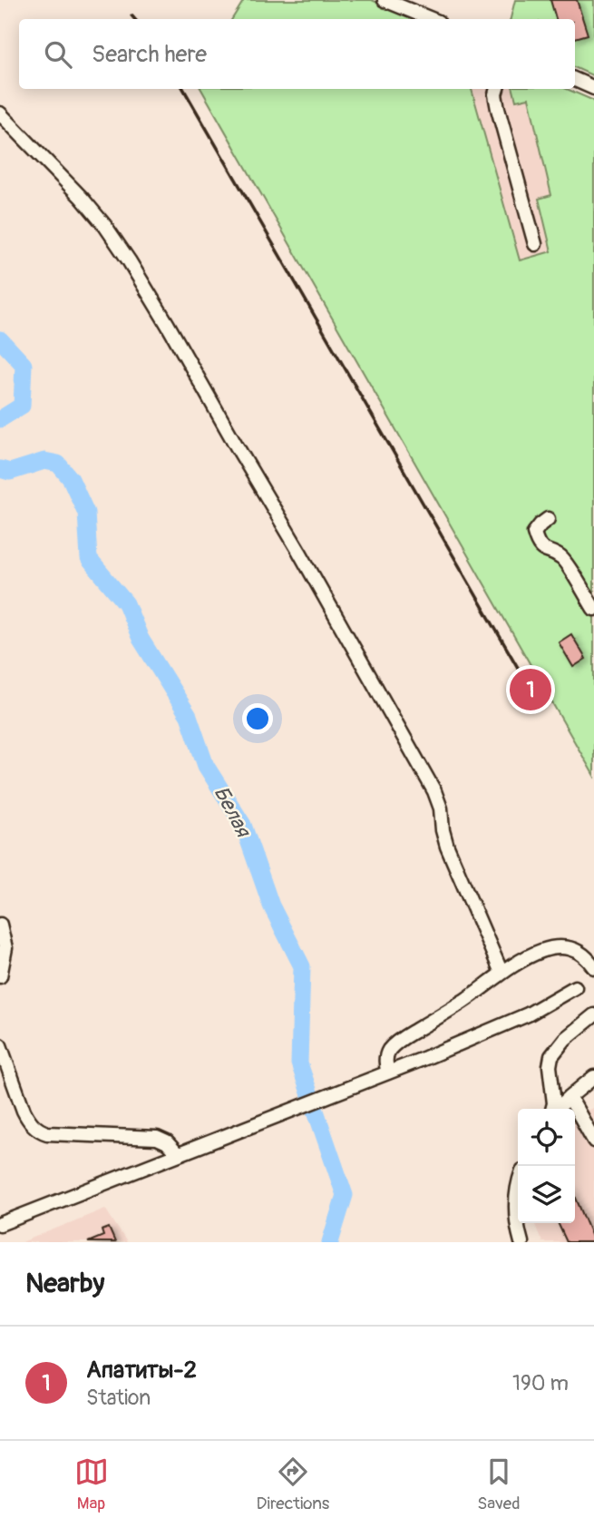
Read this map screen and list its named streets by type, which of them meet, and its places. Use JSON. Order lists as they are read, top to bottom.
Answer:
{
  "water": ["Белая"],
  "page": {
    "search": "Search here",
    "pins": "1",
    "heading": "Nearby",
    "list": [
      {
        "mark": "1",
        "name": "Апатиты-2",
        "note": "Station",
        "value": "190 m"
      }
    ],
    "nav": ["Map", "Directions", "Saved"]
  }
}
